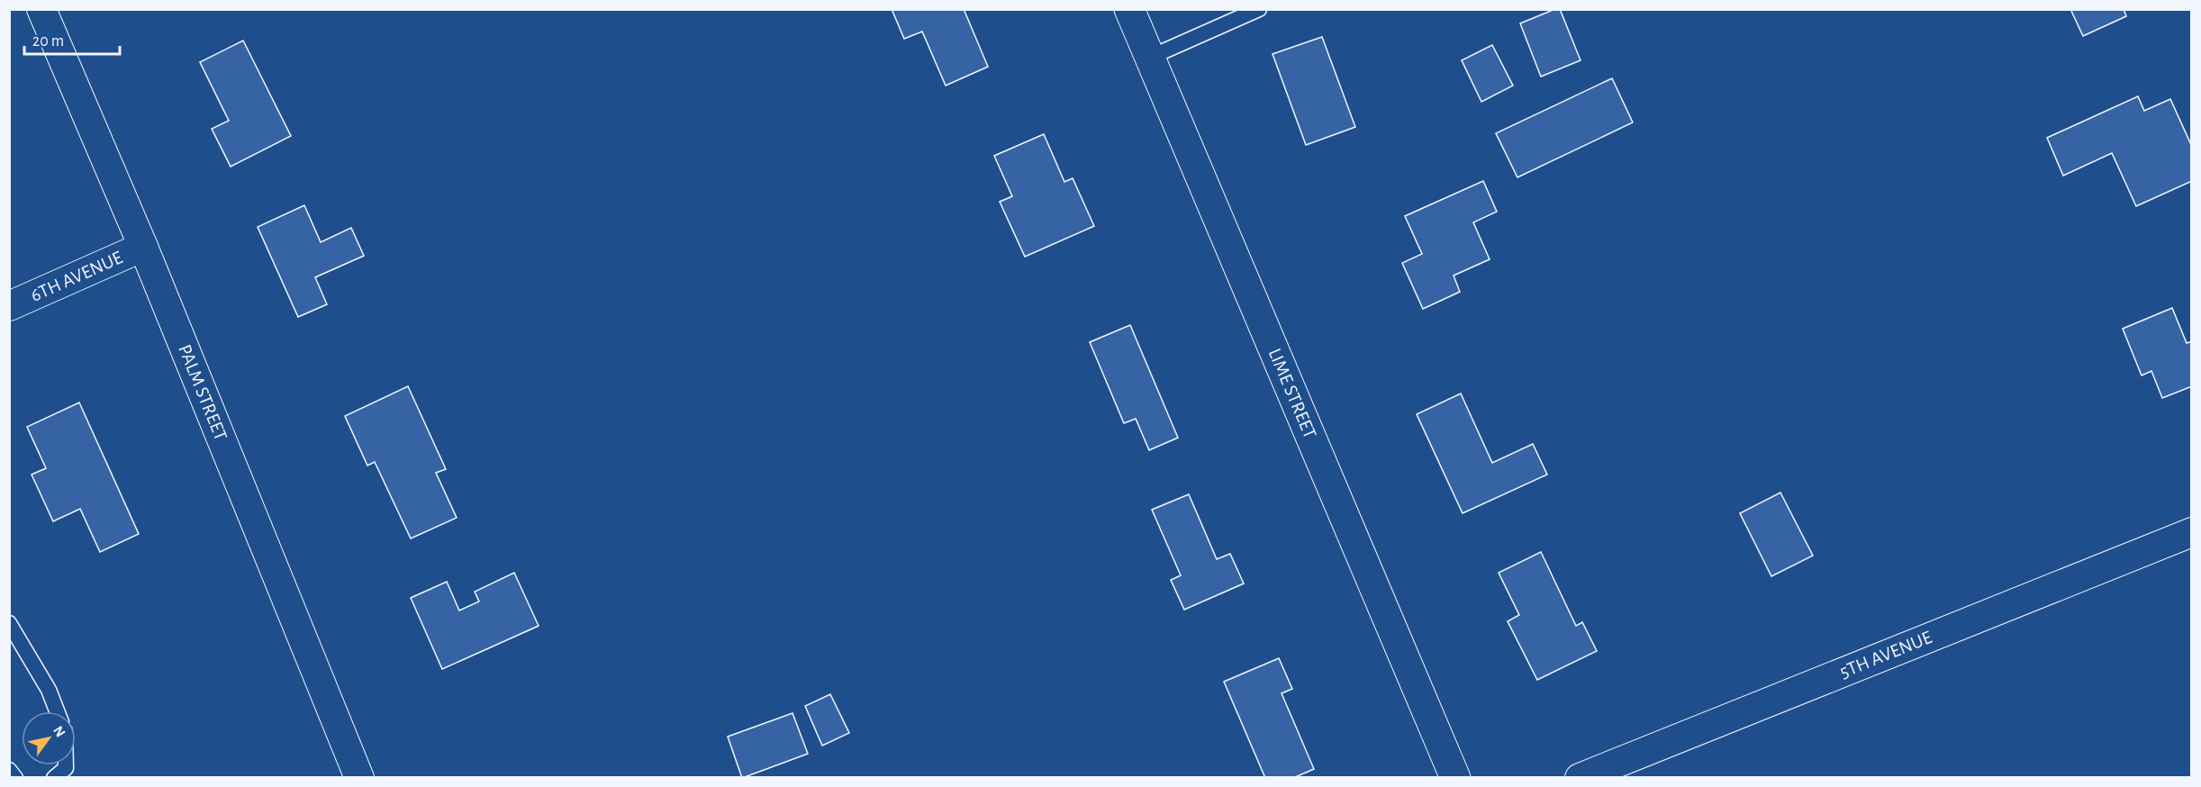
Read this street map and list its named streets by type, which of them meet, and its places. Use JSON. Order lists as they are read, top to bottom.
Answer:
{
  "streets": {
    "street": [
      "6TH AVENUE",
      "PALM STREET",
      "LIME STREET",
      "5TH AVENUE"
    ]
  },
  "crossings": [
    ["6TH AVENUE", "PALM STREET"]
  ],
  "scale_bar": "20 m",
  "north": "top right"
}
